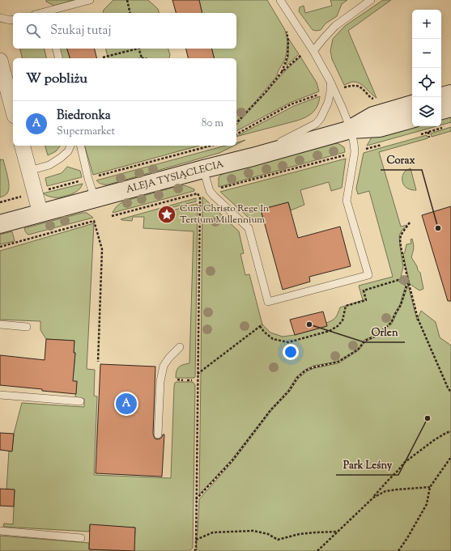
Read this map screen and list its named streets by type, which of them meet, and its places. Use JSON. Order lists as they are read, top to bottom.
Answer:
{
  "streets": {
    "street": ["ALEJA TYSIĄCLECIA"]
  },
  "places": {
    "place": ["Cum Christo Rege In Tertium Millennium"],
    "other": ["Corax", "Orlen", "Park Leśny"]
  },
  "page": {
    "map_buttons": ["+", "−"],
    "search": "Szukaj tutaj",
    "heading": "W pobliżu",
    "list": [
      {
        "mark": "A",
        "name": "Biedronka",
        "note": "Supermarket",
        "value": "80 m"
      }
    ],
    "pins": "A"
  }
}
